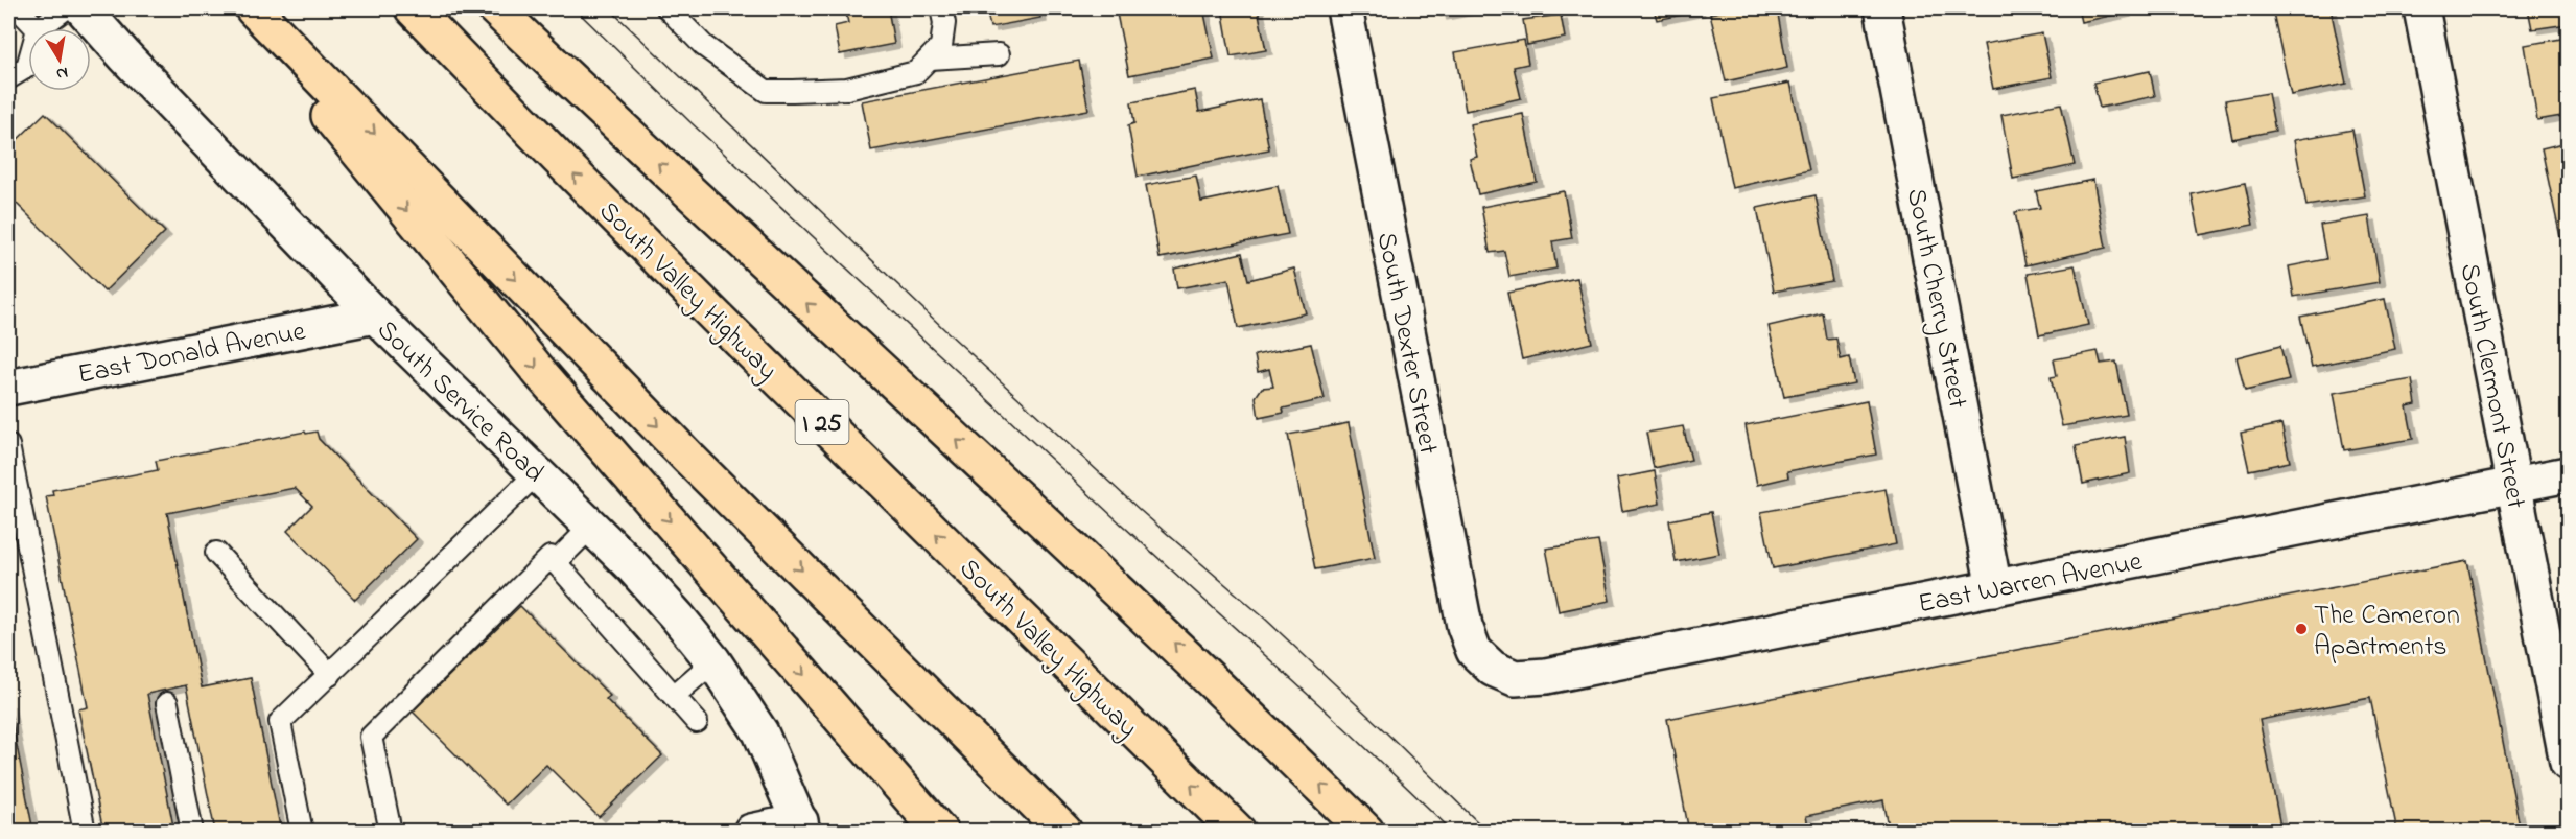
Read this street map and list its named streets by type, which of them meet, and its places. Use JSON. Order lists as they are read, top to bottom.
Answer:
{
  "streets": {
    "highway": ["South Valley Highway", "I 25"],
    "street": [
      "South Cherry Street",
      "South Dexter Street",
      "East Donald Avenue",
      "South Clermont Street",
      "South Service Road",
      "East Warren Avenue"
    ]
  },
  "crossings": [
    ["South Cherry Street", "East Warren Avenue"],
    ["South Dexter Street", "East Warren Avenue"],
    ["East Donald Avenue", "South Service Road"],
    ["South Clermont Street", "East Warren Avenue"]
  ],
  "places": ["The Cameron Apartments"],
  "north": "bottom"
}
